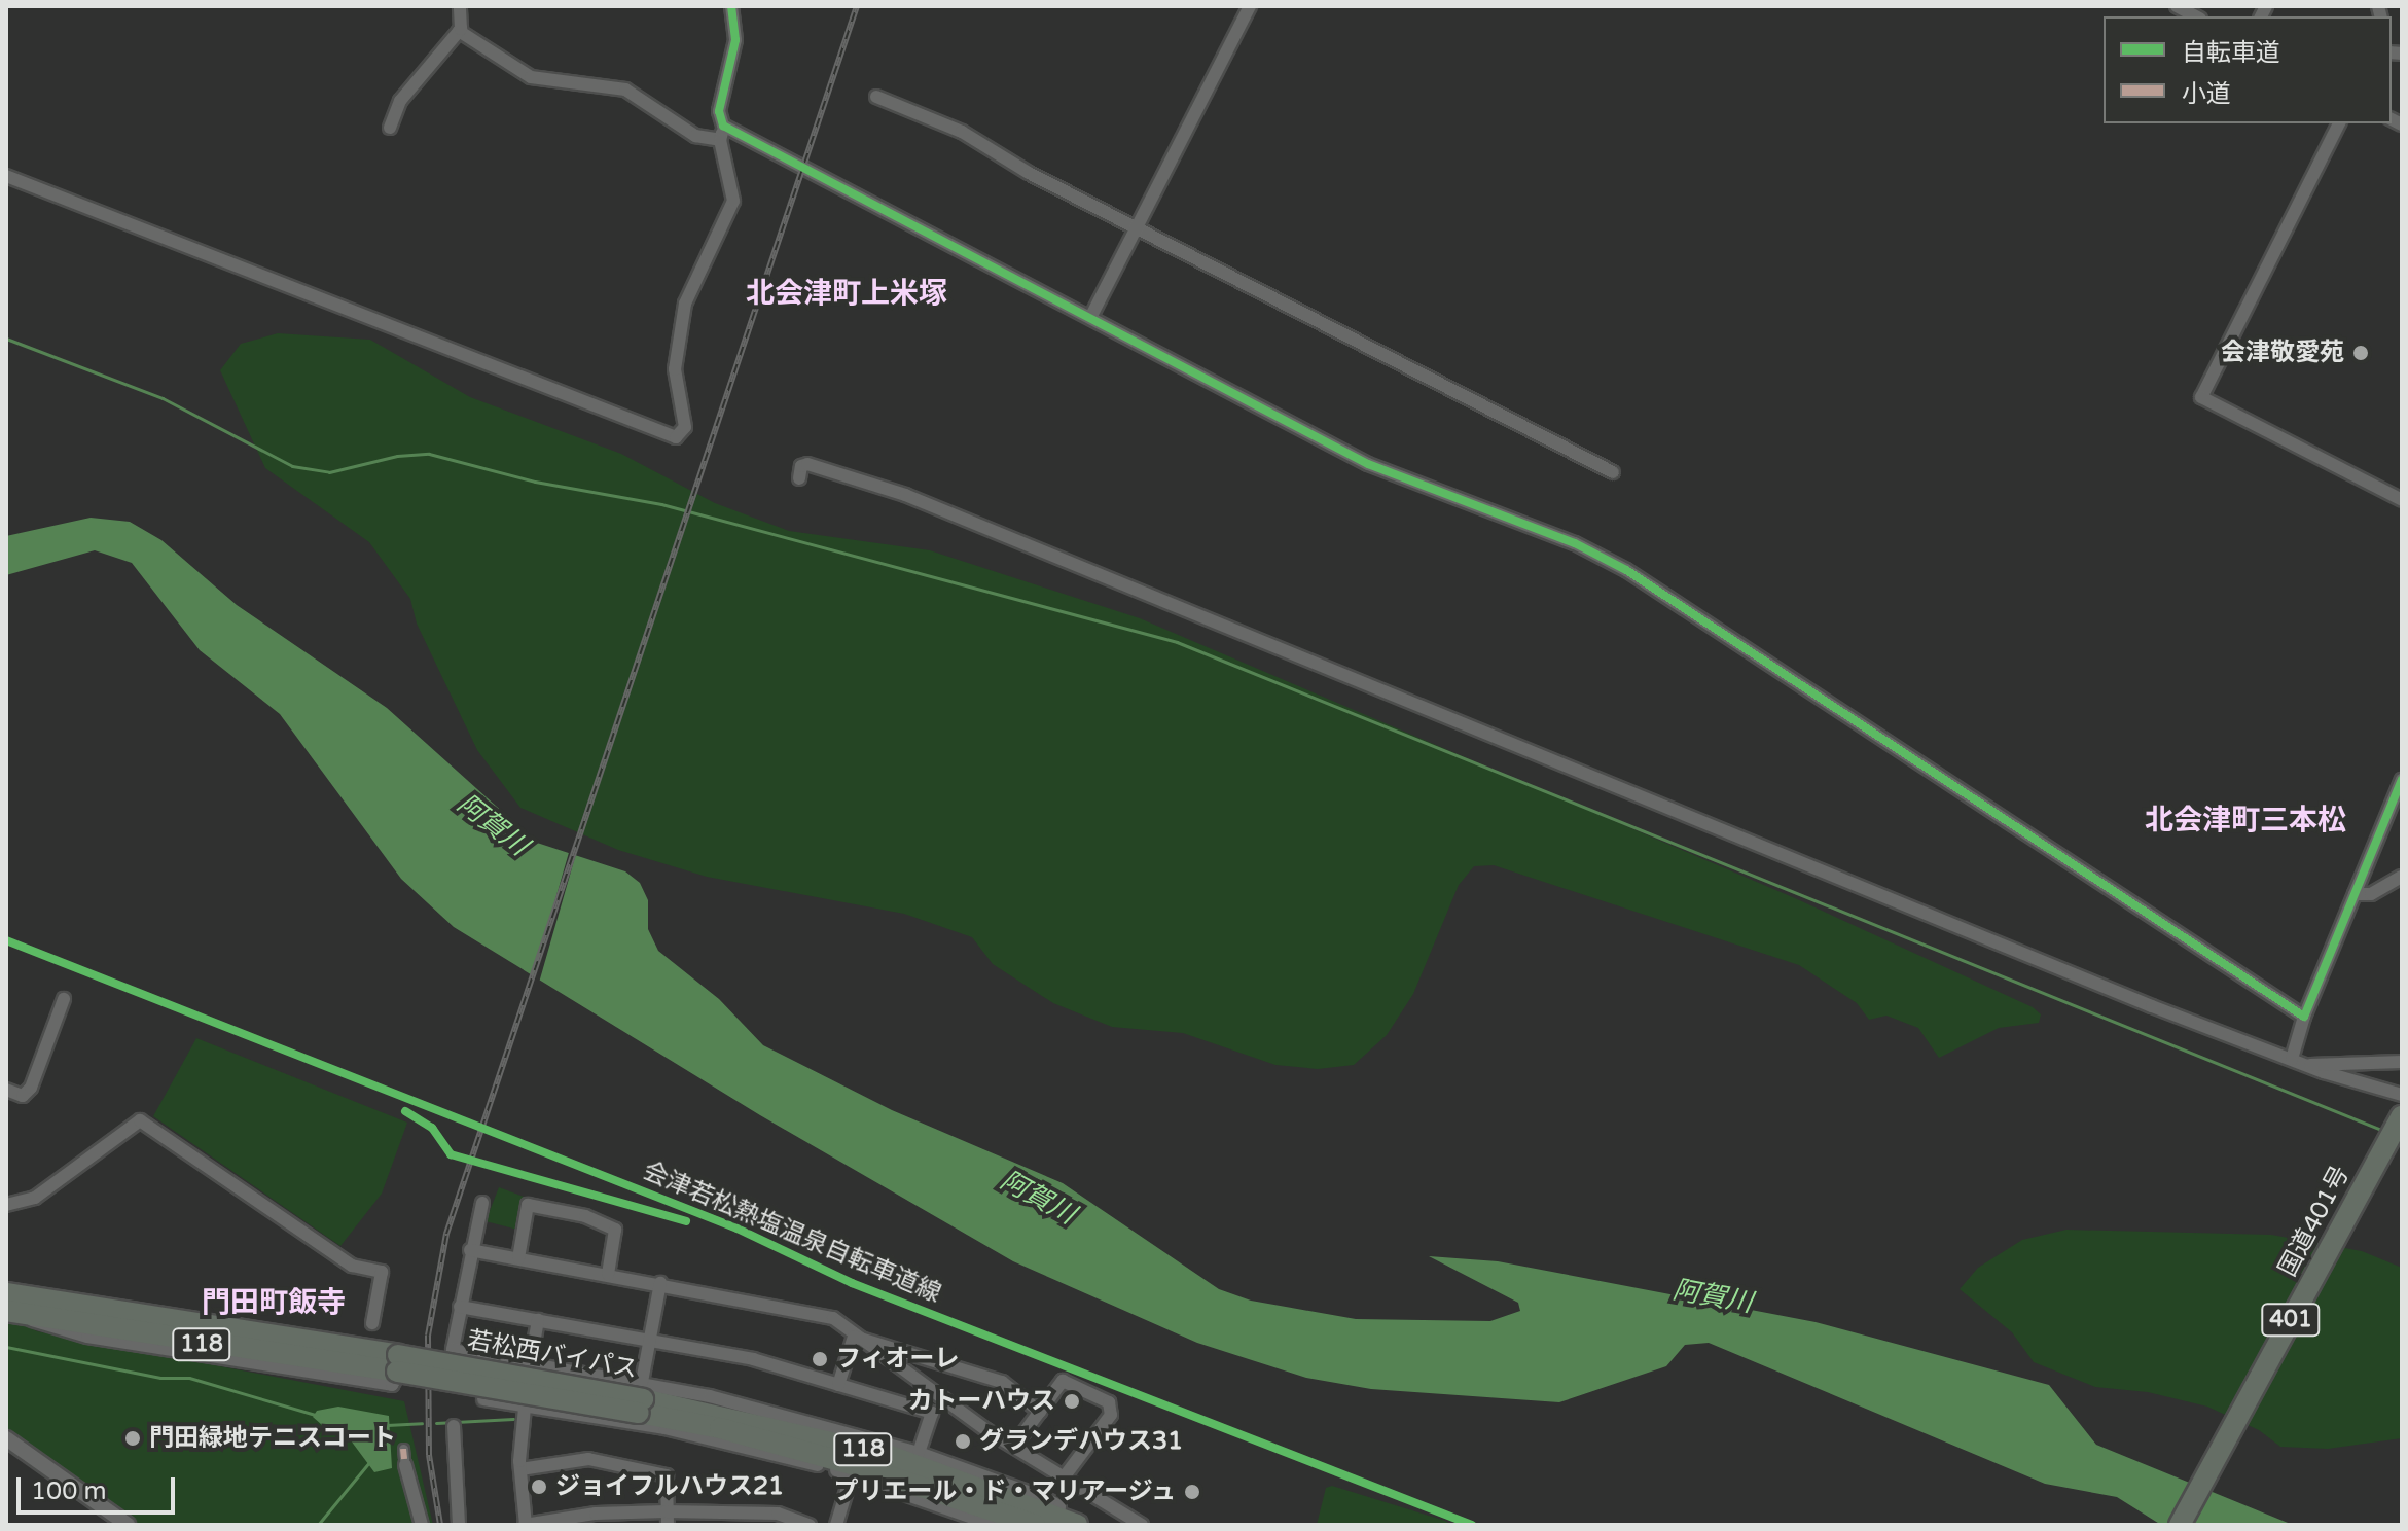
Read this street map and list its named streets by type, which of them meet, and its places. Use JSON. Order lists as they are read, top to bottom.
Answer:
{
  "streets": {
    "highway": [
      "国道401号",
      "401",
      "118",
      "若松西バイパス"
    ],
    "cycle path": ["会津若松熱塩温泉自転車道線"]
  },
  "districts": ["北会津町上米塚", "北会津町三本松", "門田町飯寺"],
  "water": ["阿賀川"],
  "places": [
    "会津敬愛苑",
    "フィオーレ",
    "カトーハウス",
    "門田緑地テニスコート",
    "グランデハウス31",
    "ジョイフルハウス21",
    "プリエール・ド・マリアージュ"
  ],
  "legend": ["自転車道", "小道"],
  "scale_bar": "100 m"
}
